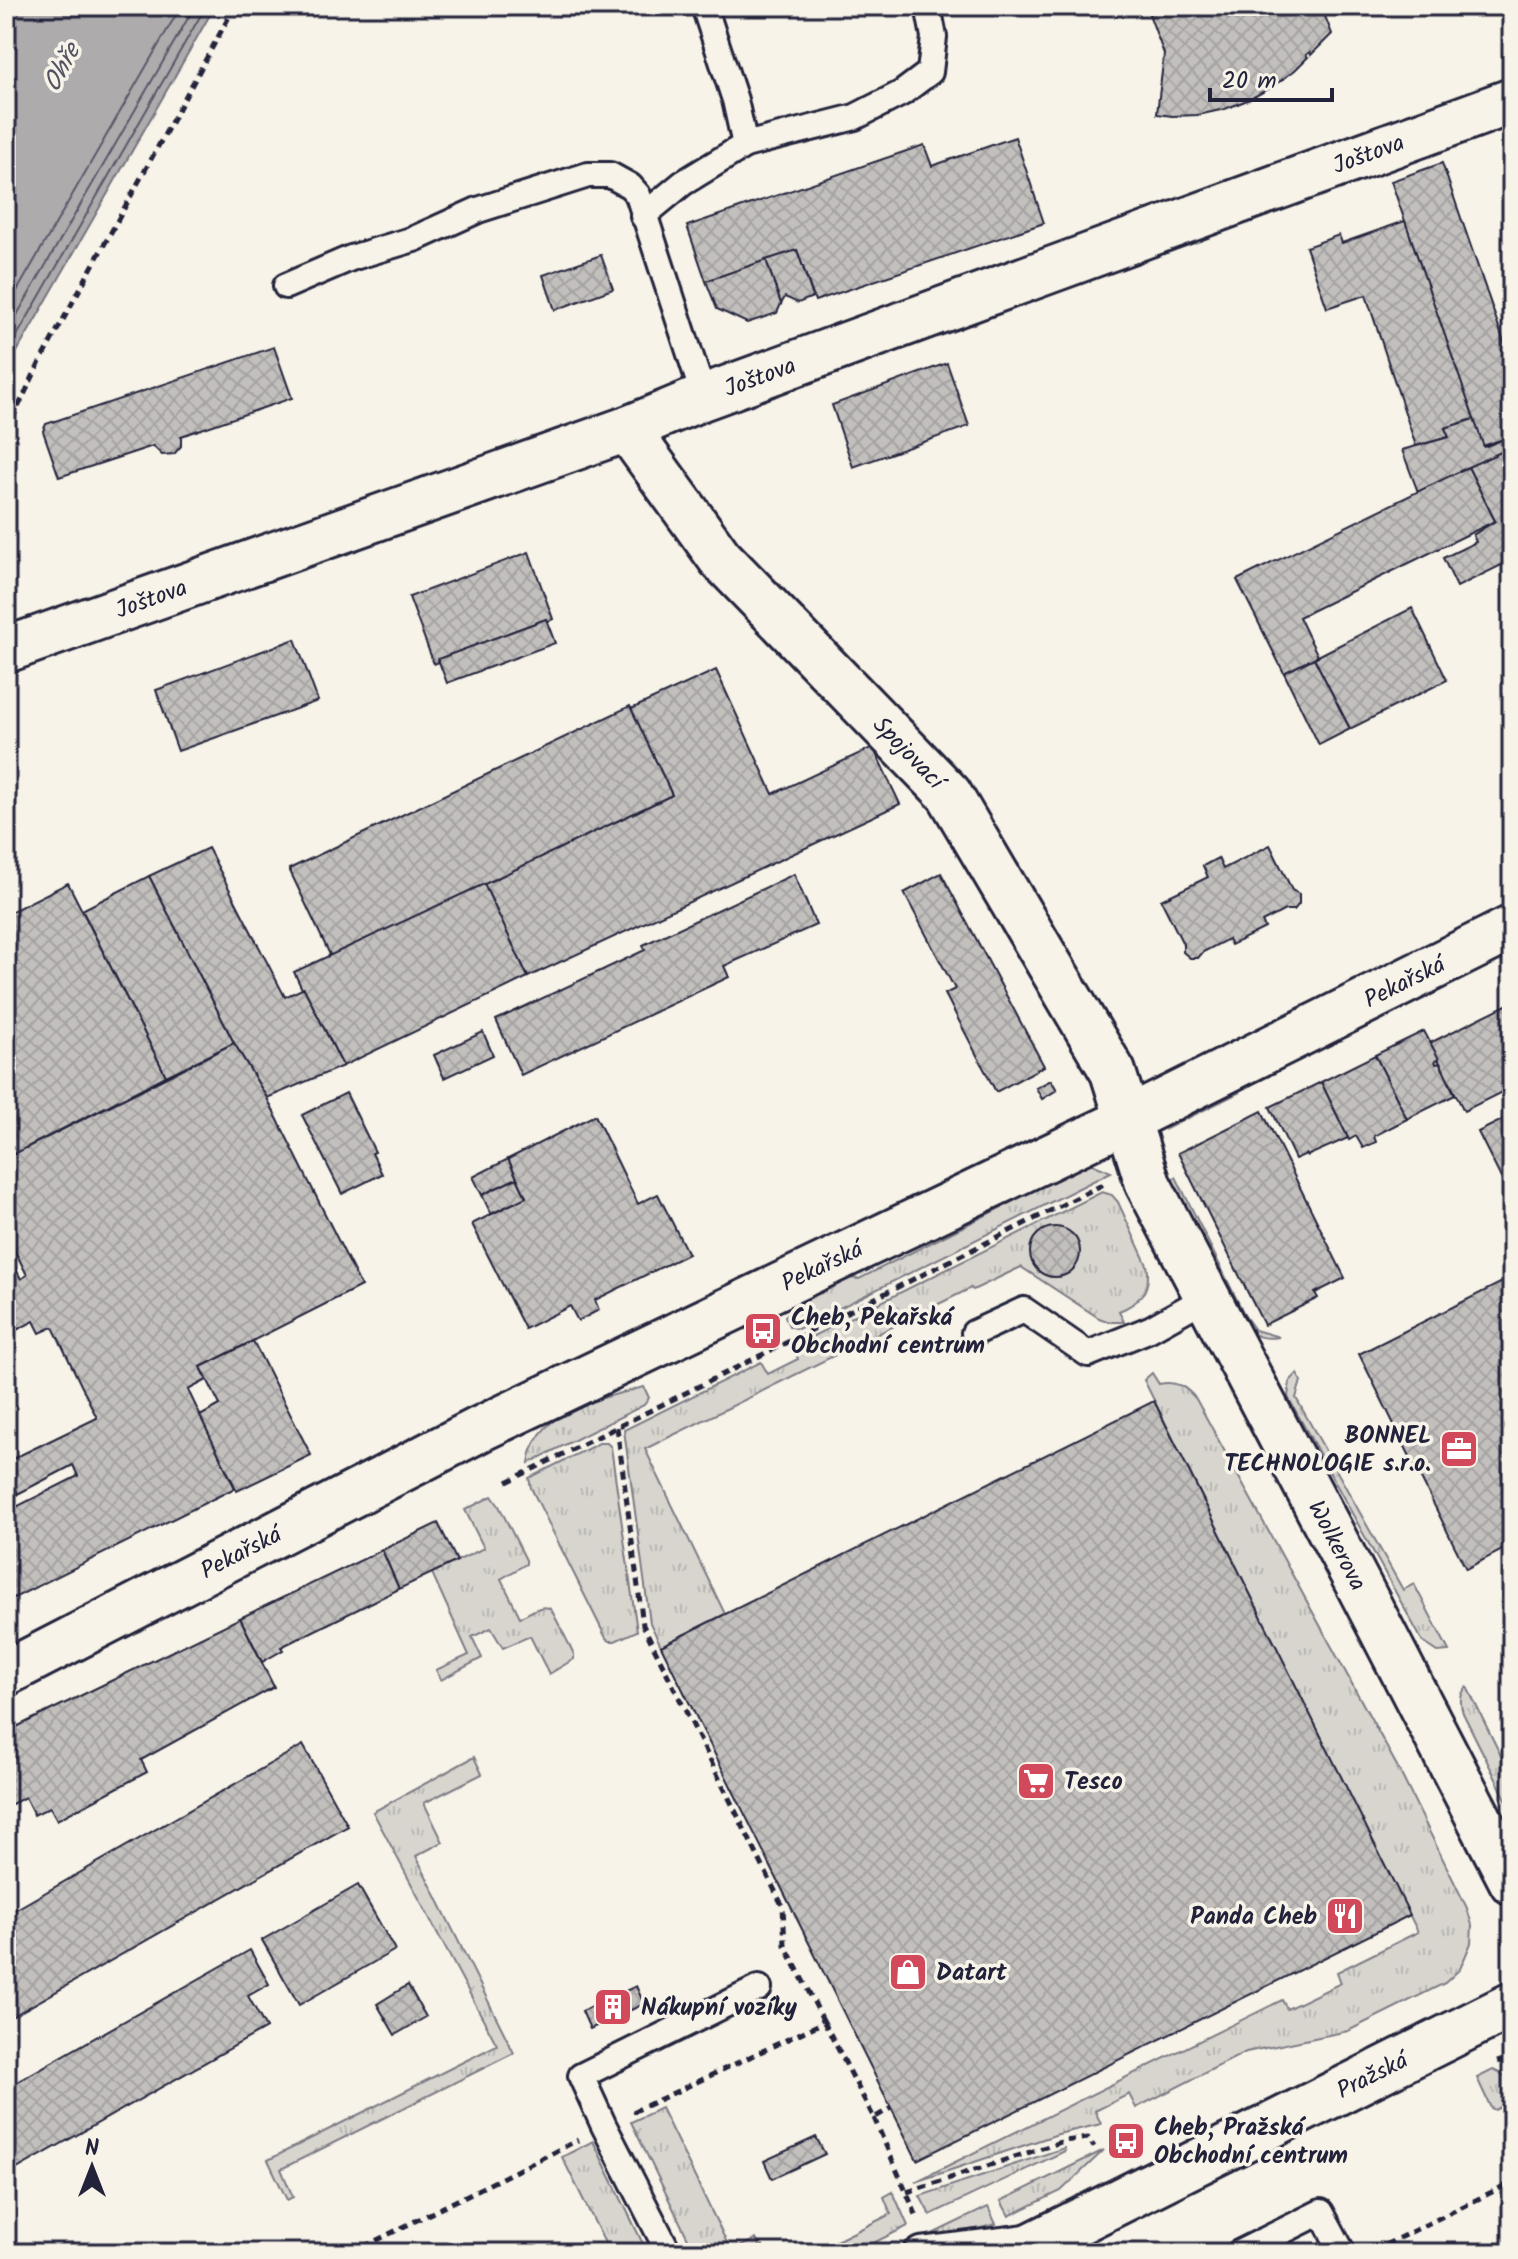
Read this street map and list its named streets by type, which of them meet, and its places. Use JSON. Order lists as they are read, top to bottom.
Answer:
{
  "streets": {
    "street": [
      "Joštova",
      "Spojovací",
      "Pekařská",
      "Wolkerova",
      "Pražská"
    ]
  },
  "crossings": [
    ["Joštova", "Spojovací"],
    ["Spojovací", "Pekařská"],
    ["Spojovací", "Wolkerova"],
    ["Pekařská", "Wolkerova"]
  ],
  "water": ["Ohře"],
  "places": {
    "bus stop": ["Cheb, Pekařská Obchodní centrum", "Cheb, Pražská Obchodní centrum"],
    "office": ["BONNEL TECHNOLOGIE s.r.o."],
    "supermarket": ["Tesco"],
    "restaurant": ["Panda Cheb"],
    "shop": ["Datart"],
    "building": ["Nákupní vozíky"]
  },
  "scale_bar": "20 m",
  "north": "top"
}
